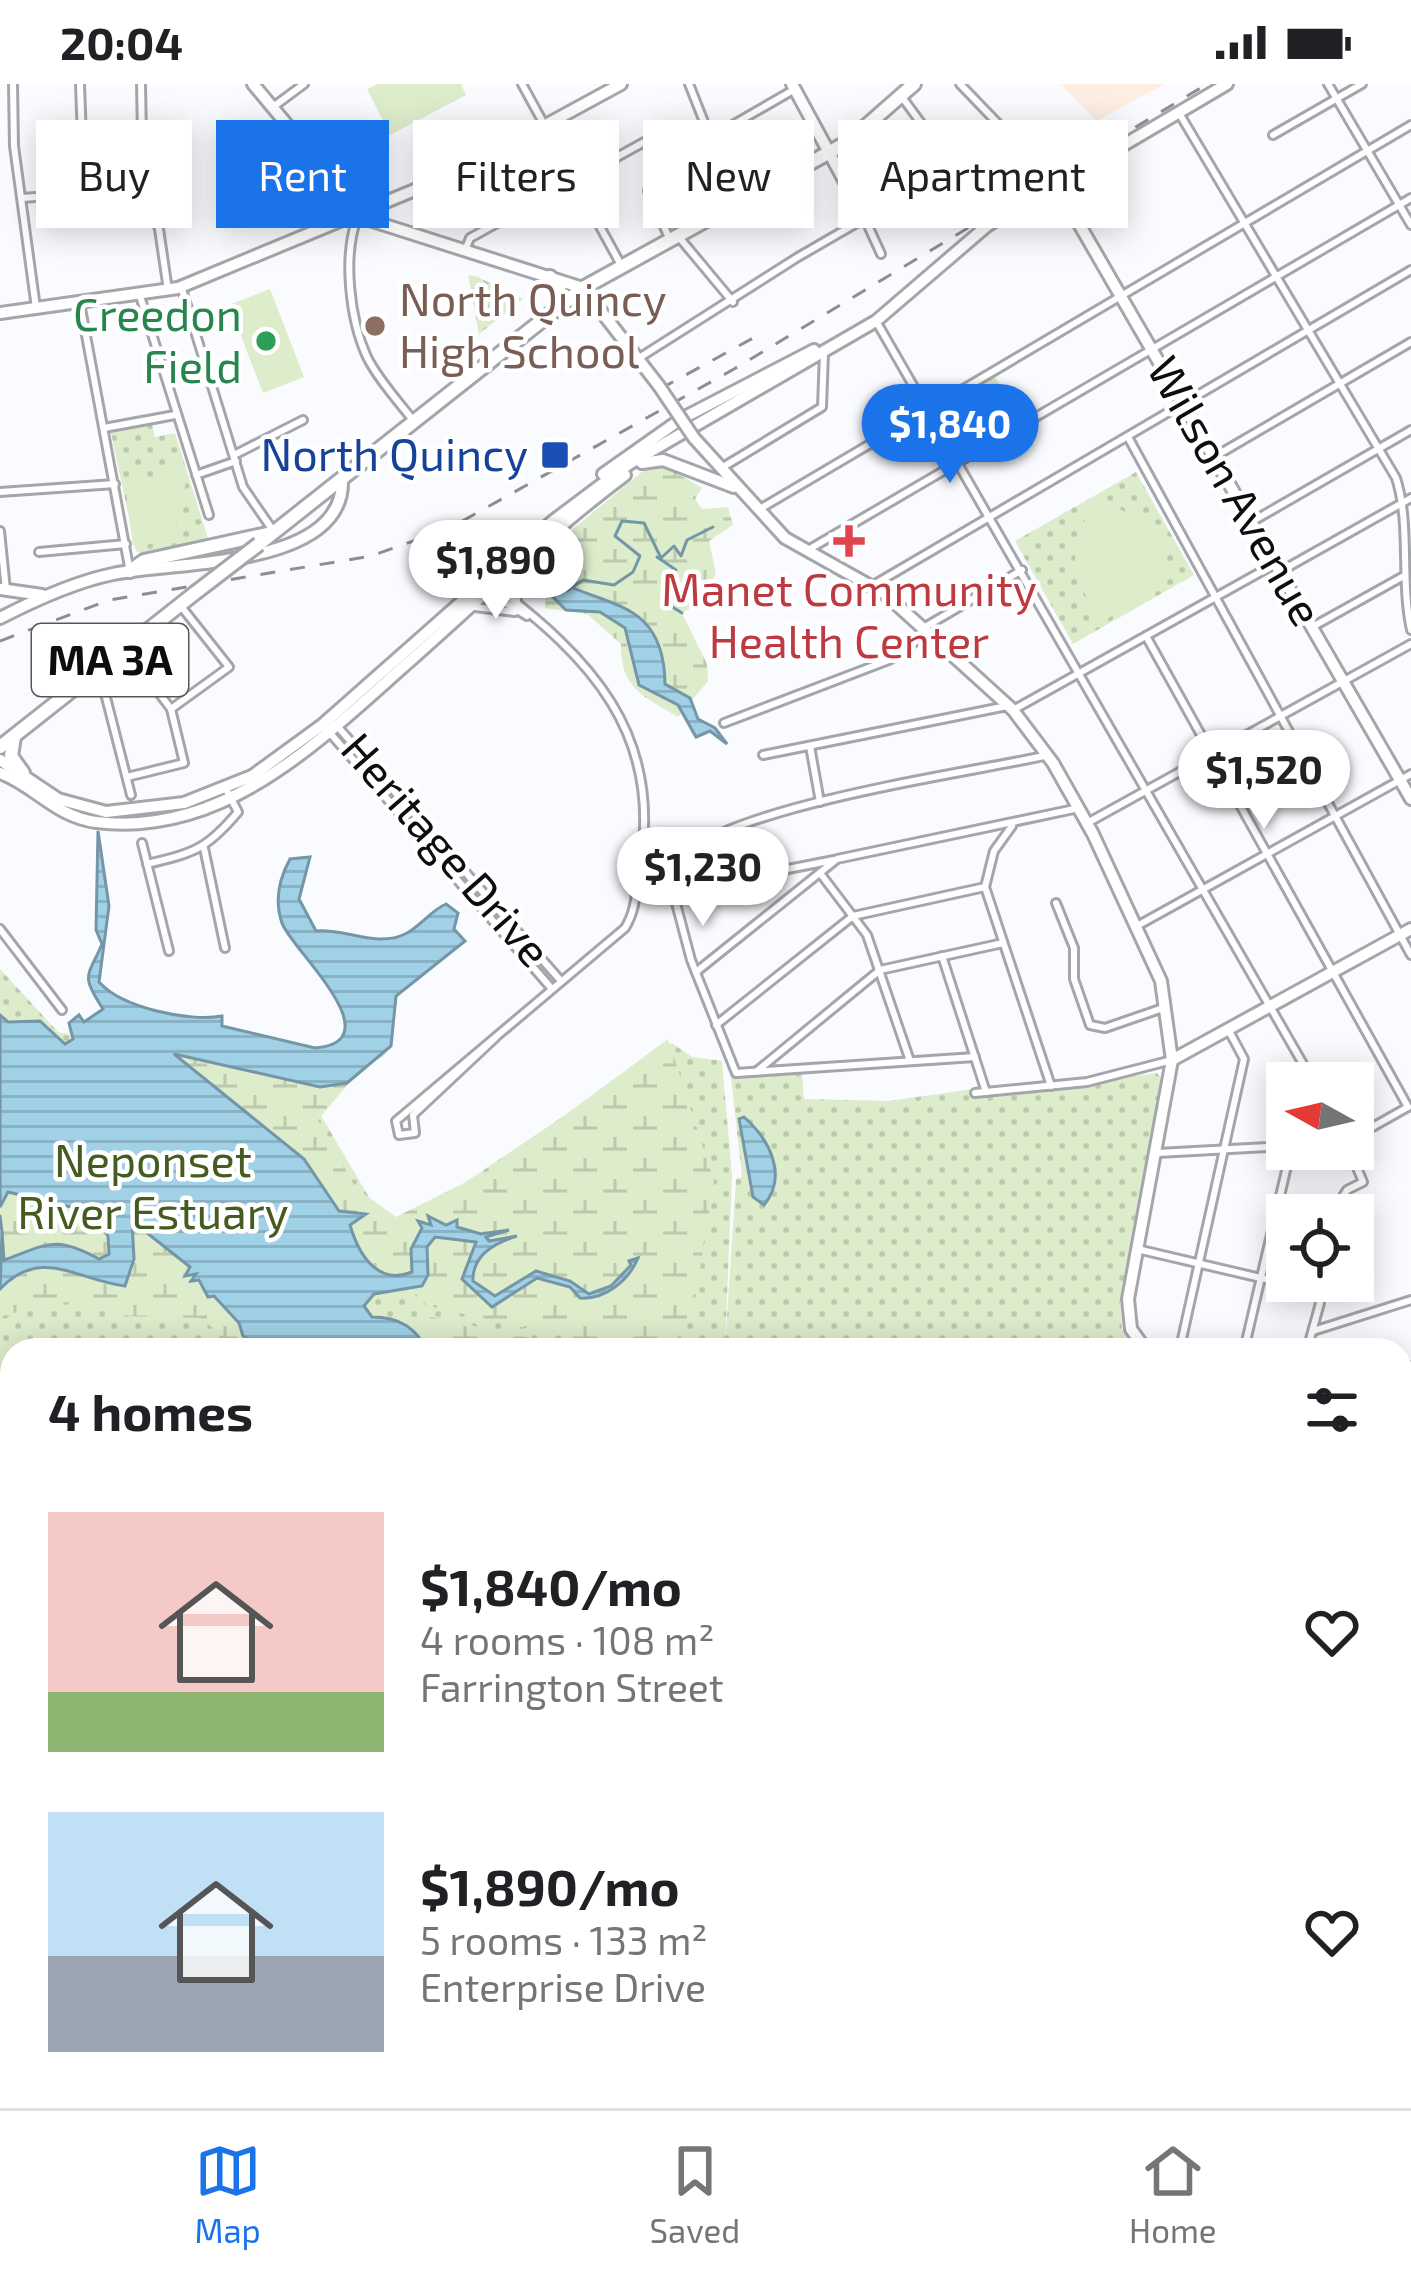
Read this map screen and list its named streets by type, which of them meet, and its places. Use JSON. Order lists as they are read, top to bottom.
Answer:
{
  "streets": {
    "main road": ["Wilson Avenue", "MA 3A"],
    "street": ["Heritage Drive"]
  },
  "parks": ["Neponset River Estuary"],
  "places": {
    "other": ["North Quincy High School", "Creedon Field"],
    "transit": ["North Quincy"],
    "health": ["Manet Community Health Center"]
  },
  "north": "left",
  "page": {
    "status": "20:04",
    "chip": [
      "Buy",
      "Rent",
      "Filters",
      "New",
      "Apartment"
    ],
    "price": [
      "$1,840",
      "$1,890",
      "$1,520",
      "$1,230"
    ],
    "heading": "4 homes",
    "list": [
      {
        "name": "$1,840/mo",
        "note": "4 rooms · 108 m² · Farrington Street"
      },
      {
        "name": "$1,890/mo",
        "note": "5 rooms · 133 m² · Enterprise Drive"
      }
    ],
    "tabs": ["Map", "Saved", "Home"]
  }
}
